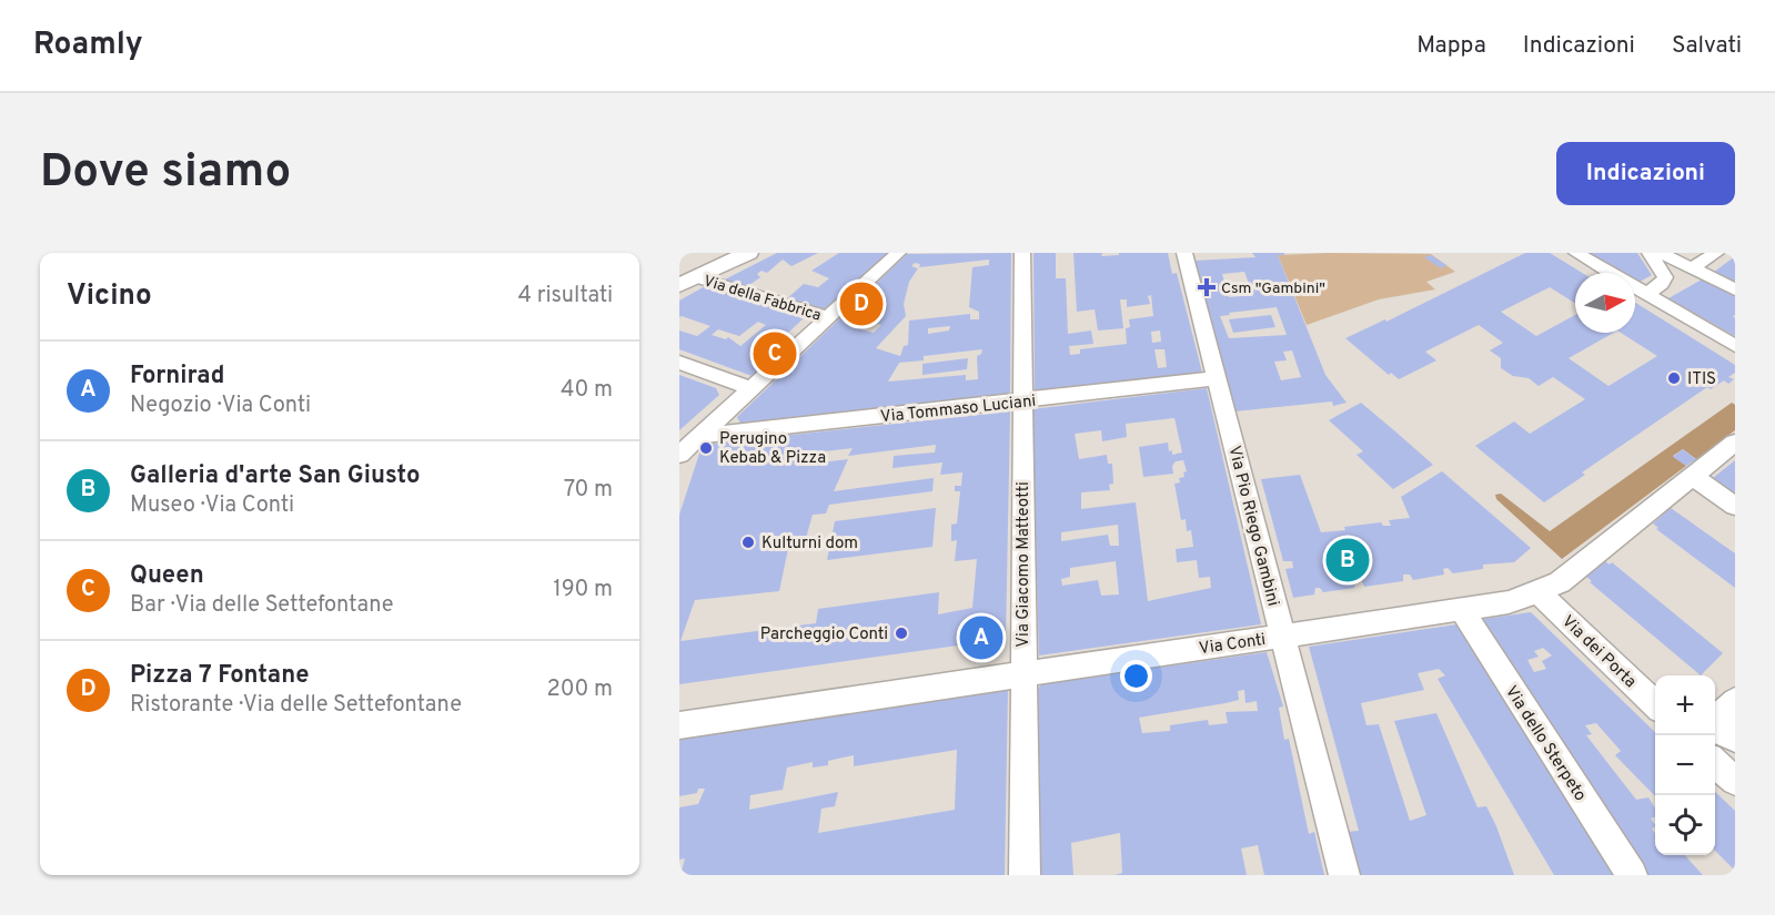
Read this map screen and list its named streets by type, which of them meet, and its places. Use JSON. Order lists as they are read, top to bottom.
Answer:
{
  "streets": {
    "street": [
      "Via della Fabbrica",
      "Via Tommaso Luciani",
      "Via Pio Riego Gambini",
      "Via Giacomo Matteotti",
      "Via Conti",
      "Via dei Porta",
      "Via dello Sterpeto"
    ]
  },
  "crossings": [
    ["Via Tommaso Luciani", "Via Pio Riego Gambini"],
    ["Via Tommaso Luciani", "Via Giacomo Matteotti"],
    ["Via Pio Riego Gambini", "Via Conti"],
    ["Via Giacomo Matteotti", "Via Conti"],
    ["Via Conti", "Via dei Porta"],
    ["Via Conti", "Via dello Sterpeto"]
  ],
  "places": {
    "health": ["Csm \"Gambini\""],
    "other": [
      "ITIS",
      "Perugino Kebab & Pizza",
      "Kulturni dom",
      "Parcheggio Conti"
    ]
  },
  "north": "right",
  "page": {
    "header": "Roamly",
    "nav": ["Mappa", "Indicazioni", "Salvati"],
    "buttons": "Indicazioni",
    "title": "Dove siamo",
    "heading": ["Vicino", "4 risultati"],
    "pins": [
      "D",
      "C",
      "B",
      "A"
    ],
    "list": [
      {
        "mark": "A",
        "name": "Fornirad",
        "note": "Negozio · Via Conti",
        "value": "40 m"
      },
      {
        "mark": "B",
        "name": "Galleria d'arte San Giusto",
        "note": "Museo · Via Conti",
        "value": "70 m"
      },
      {
        "mark": "C",
        "name": "Queen",
        "note": "Bar · Via delle Settefontane",
        "value": "190 m"
      },
      {
        "mark": "D",
        "name": "Pizza 7 Fontane",
        "note": "Ristorante · Via delle Settefontane",
        "value": "200 m"
      }
    ],
    "map_buttons": ["+", "−"]
  }
}
